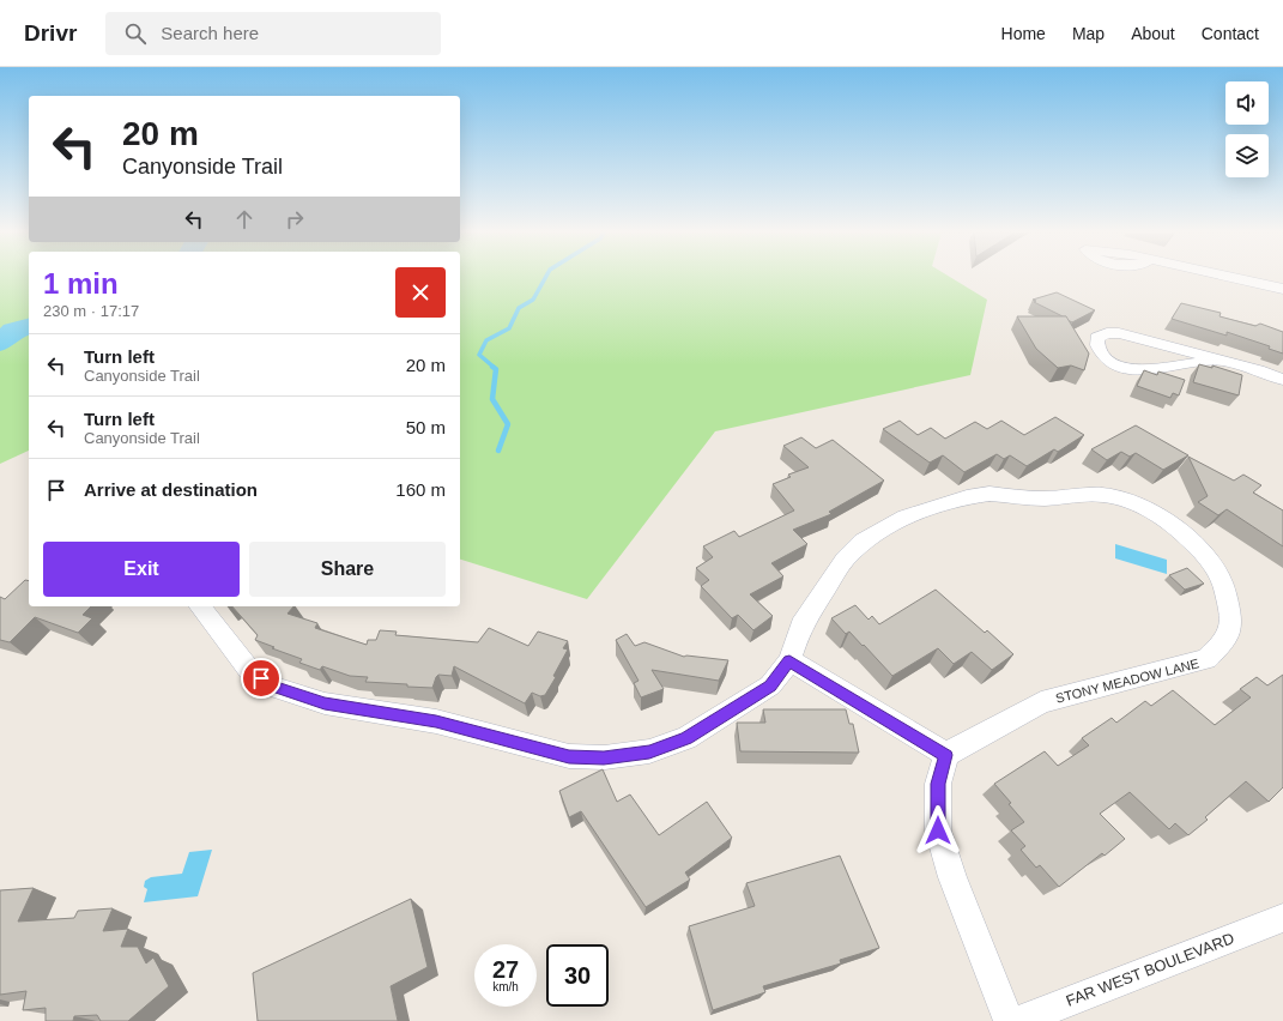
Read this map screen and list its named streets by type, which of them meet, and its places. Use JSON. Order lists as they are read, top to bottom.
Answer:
{
  "streets": {
    "street": ["STONY MEADOW LANE", "FAR WEST BOULEVARD"]
  },
  "page": {
    "header": "Drivr",
    "search": "Search here",
    "nav": [
      "Home",
      "Map",
      "About",
      "Contact"
    ],
    "turn": ["20 m", "Canyonside Trail"],
    "heading": ["1 min", "230 m · 17:17"],
    "list": [
      {
        "name": "Turn left",
        "note": "Canyonside Trail",
        "value": "20 m"
      },
      {
        "name": "Turn left",
        "note": "Canyonside Trail",
        "value": "50 m"
      },
      {
        "name": "Arrive at destination",
        "value": "160 m"
      }
    ],
    "buttons": ["Exit", "Share"],
    "speed": "27 km/h",
    "limit": "30"
  }
}
